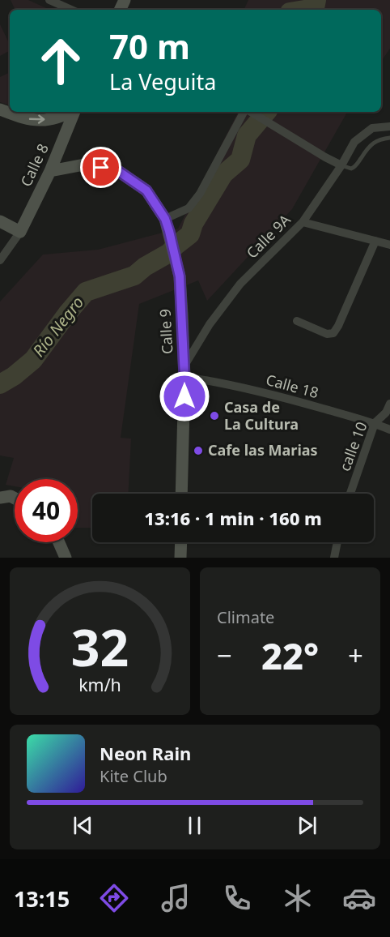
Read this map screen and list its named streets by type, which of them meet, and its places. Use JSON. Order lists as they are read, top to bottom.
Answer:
{
  "streets": {
    "street": [
      "Calle 8",
      "Calle 9A",
      "Calle 9",
      "Calle 18",
      "calle 10"
    ]
  },
  "crossings": [
    ["Calle 8", "Calle 9"],
    ["Calle 9A", "Calle 9"],
    ["Calle 9A", "Calle 18"],
    ["Calle 9", "Calle 18"],
    ["Calle 18", "calle 10"]
  ],
  "water": ["Río Negro"],
  "places": ["Casa de La Cultura", "Cafe las Marias"],
  "page": {
    "turn": ["70 m", "La Veguita"],
    "limit": "40",
    "trip": "13:16 · 1 min · 160 m",
    "tile": "Climate",
    "heat": ["−", "22°", "+"],
    "song": ["Neon Rain", "Kite Club"],
    "tabs": "13:15",
    "gauge": ["32", "km/h"]
  }
}
